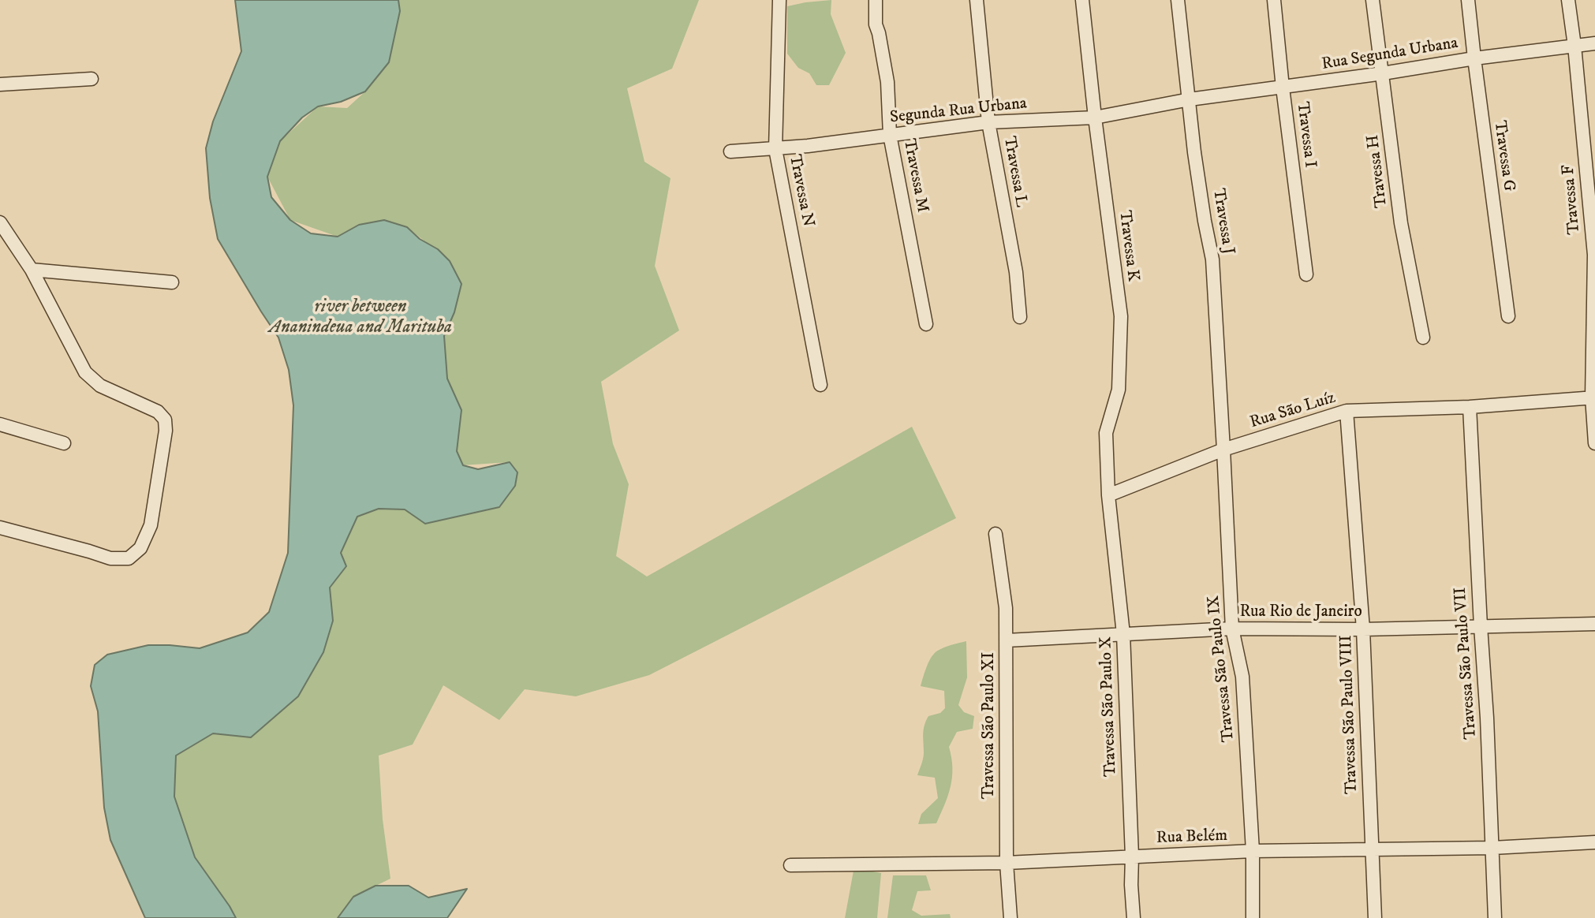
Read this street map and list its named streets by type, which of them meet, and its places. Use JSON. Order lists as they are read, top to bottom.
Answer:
{
  "streets": {
    "street": [
      "Rua Segunda Urbana",
      "Segunda Rua Urbana",
      "Travessa I",
      "Travessa G",
      "Travessa H",
      "Travessa L",
      "Travessa M",
      "Travessa N",
      "Travessa F",
      "Travessa J",
      "Travessa K",
      "Rua São Luíz",
      "Rua Rio de Janeiro",
      "Travessa São Paulo VII",
      "Travessa São Paulo IX",
      "Travessa São Paulo X",
      "Travessa São Paulo VIII",
      "Travessa São Paulo XI",
      "Rua Belém"
    ]
  },
  "crossings": [
    ["Rua Segunda Urbana", "Segunda Rua Urbana"],
    ["Rua Segunda Urbana", "Travessa I"],
    ["Rua Segunda Urbana", "Travessa G"],
    ["Rua Segunda Urbana", "Travessa H"],
    ["Rua Segunda Urbana", "Travessa F"],
    ["Rua Segunda Urbana", "Travessa J"],
    ["Segunda Rua Urbana", "Travessa L"],
    ["Segunda Rua Urbana", "Travessa M"],
    ["Segunda Rua Urbana", "Travessa N"],
    ["Segunda Rua Urbana", "Travessa J"],
    ["Segunda Rua Urbana", "Travessa K"],
    ["Travessa F", "Rua São Luíz"],
    ["Travessa J", "Rua São Luíz"],
    ["Travessa J", "Travessa São Paulo IX"],
    ["Travessa K", "Rua São Luíz"],
    ["Travessa K", "Travessa São Paulo X"],
    ["Rua São Luíz", "Travessa São Paulo VII"],
    ["Rua São Luíz", "Travessa São Paulo IX"],
    ["Rua São Luíz", "Travessa São Paulo X"],
    ["Rua São Luíz", "Travessa São Paulo VIII"],
    ["Rua Rio de Janeiro", "Travessa São Paulo VII"],
    ["Rua Rio de Janeiro", "Travessa São Paulo IX"],
    ["Rua Rio de Janeiro", "Travessa São Paulo X"],
    ["Rua Rio de Janeiro", "Travessa São Paulo VIII"],
    ["Rua Rio de Janeiro", "Travessa São Paulo XI"],
    ["Travessa São Paulo VII", "Rua Belém"],
    ["Travessa São Paulo IX", "Rua Belém"],
    ["Travessa São Paulo X", "Rua Belém"],
    ["Travessa São Paulo VIII", "Rua Belém"],
    ["Travessa São Paulo XI", "Rua Belém"]
  ],
  "water": ["river between Ananindeua and Marituba"]
}
